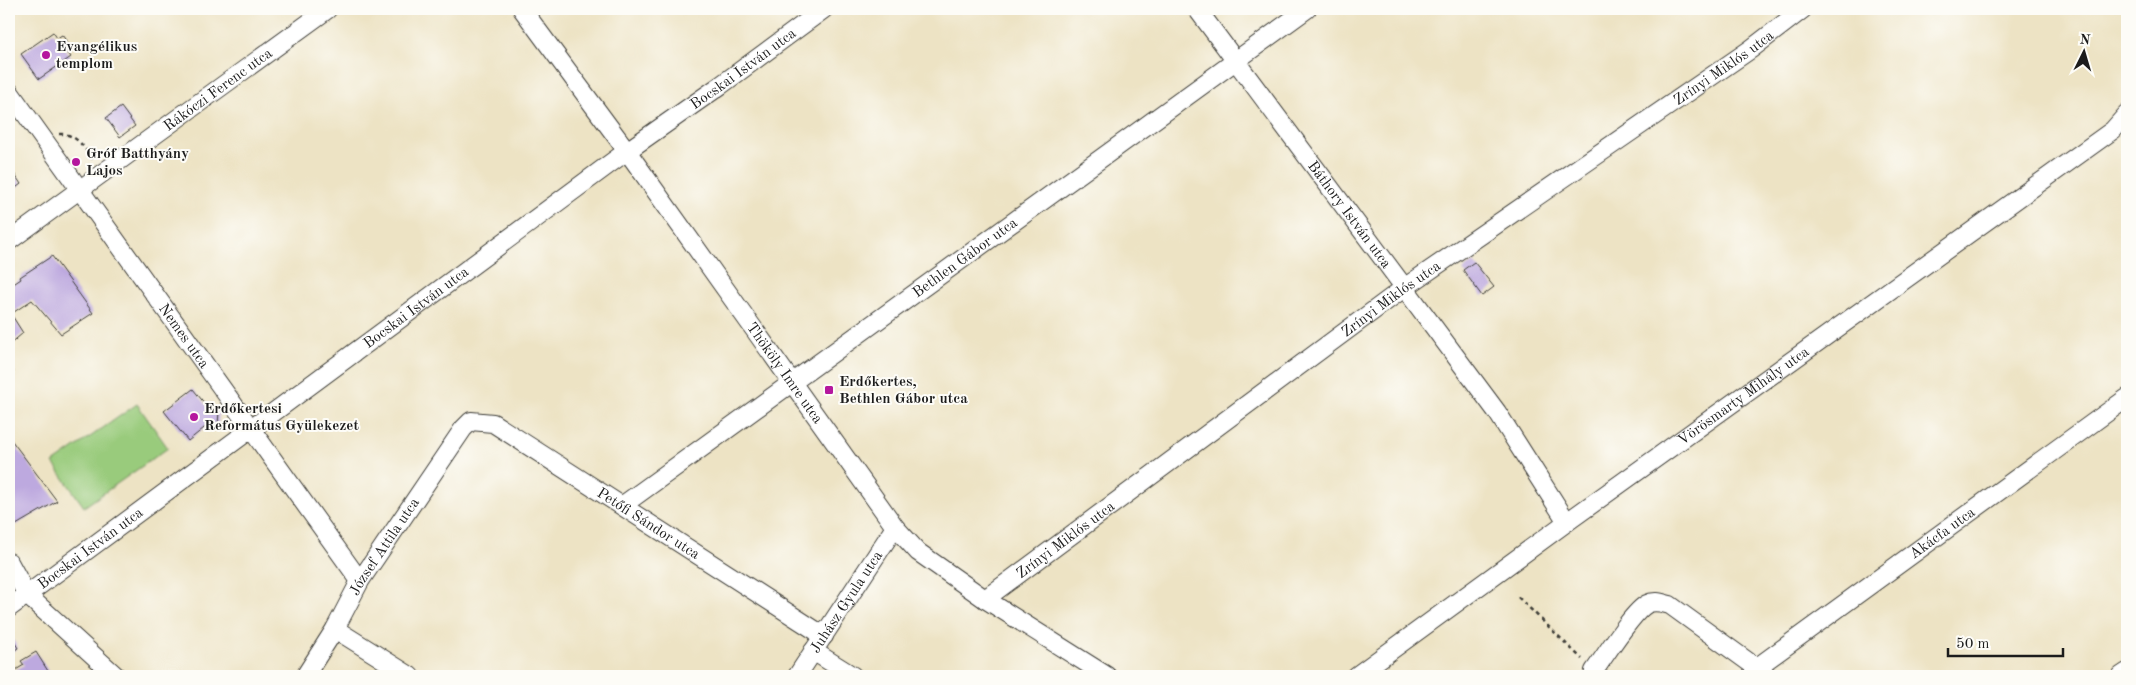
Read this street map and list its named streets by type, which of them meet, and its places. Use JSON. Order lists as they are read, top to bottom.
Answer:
{
  "streets": {
    "street": [
      "Zrínyi Miklós utca",
      "Bocskai István utca",
      "Rákóczi Ferenc utca",
      "Báthory István utca",
      "Bethlen Gábor utca",
      "Nemes utca",
      "Thököly Imre utca",
      "Vörösmarty Mihály utca",
      "Petőfi Sándor utca",
      "Akácfa utca",
      "József Attila utca",
      "Juhász Gyula utca"
    ]
  },
  "crossings": [
    ["Zrínyi Miklós utca", "Báthory István utca"],
    ["Zrínyi Miklós utca", "Thököly Imre utca"],
    ["Bocskai István utca", "Nemes utca"],
    ["Bocskai István utca", "Thököly Imre utca"],
    ["Rákóczi Ferenc utca", "Nemes utca"],
    ["Báthory István utca", "Bethlen Gábor utca"],
    ["Báthory István utca", "Vörösmarty Mihály utca"],
    ["Bethlen Gábor utca", "Thököly Imre utca"],
    ["Bethlen Gábor utca", "Petőfi Sándor utca"],
    ["Nemes utca", "József Attila utca"],
    ["Thököly Imre utca", "Juhász Gyula utca"],
    ["Petőfi Sándor utca", "József Attila utca"],
    ["Petőfi Sándor utca", "Juhász Gyula utca"]
  ],
  "places": {
    "other": ["Evangélikus templom", "Gróf Batthyány Lajos", "Erdőkertesi Református Gyülekezet"],
    "transit": ["Erdőkertes, Bethlen Gábor utca"]
  },
  "scale_bar": "50 m",
  "north": "top"
}
